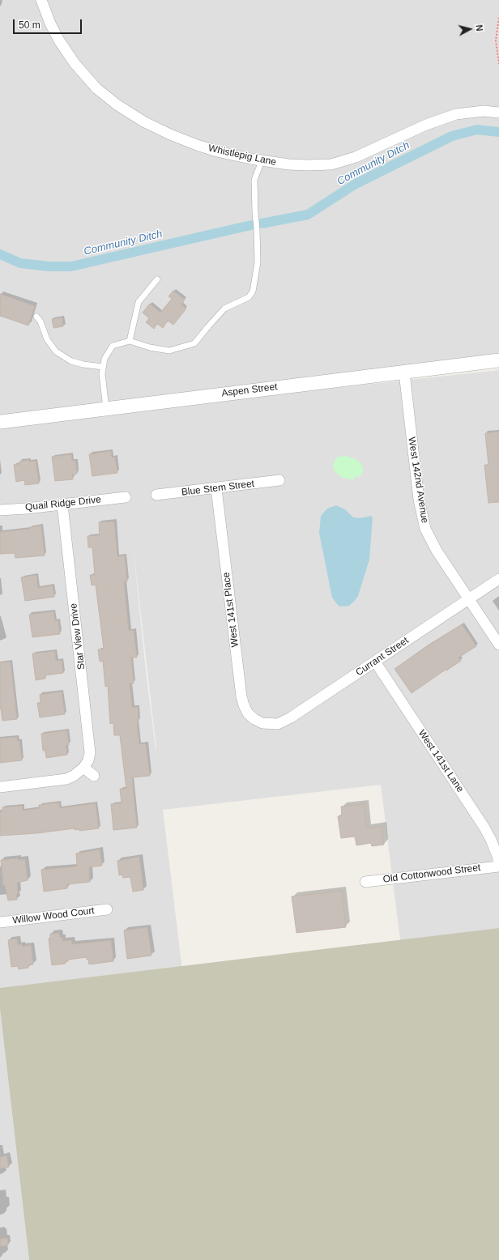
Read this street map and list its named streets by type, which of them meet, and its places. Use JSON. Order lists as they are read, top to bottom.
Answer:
{
  "streets": {
    "street": [
      "Whistlepig Lane",
      "Aspen Street",
      "West 142nd Avenue",
      "Blue Stem Street",
      "Quail Ridge Drive",
      "West 141st Place",
      "Star View Drive",
      "Currant Street",
      "West 141st Lane",
      "Old Cottonwood Street",
      "Willow Wood Court"
    ]
  },
  "crossings": [
    ["Aspen Street", "West 142nd Avenue"],
    ["West 142nd Avenue", "Currant Street"],
    ["Blue Stem Street", "West 141st Place"],
    ["Quail Ridge Drive", "Star View Drive"],
    ["West 141st Place", "Currant Street"],
    ["Currant Street", "West 141st Lane"],
    ["West 141st Lane", "Old Cottonwood Street"]
  ],
  "water": ["Community Ditch"],
  "scale_bar": "50 m",
  "north": "right"
}
